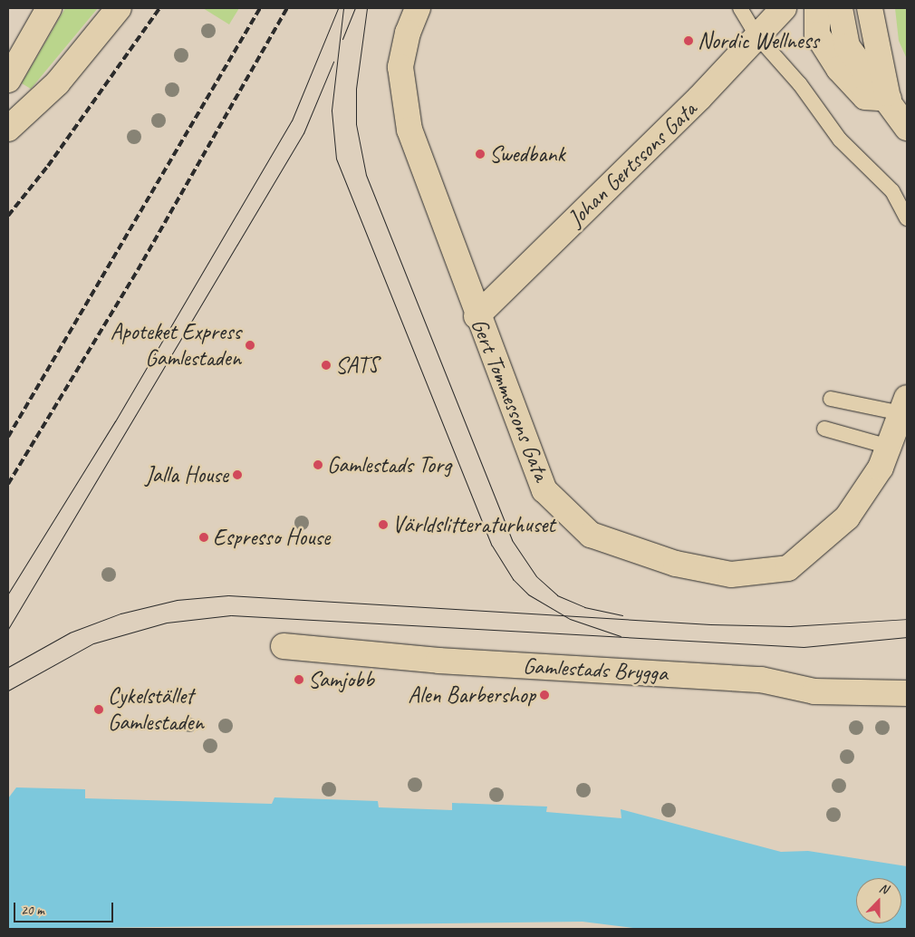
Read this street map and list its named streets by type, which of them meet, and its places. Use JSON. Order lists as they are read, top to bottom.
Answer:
{
  "streets": {
    "street": ["Johan Gertssons Gata", "Gert Tommessons Gata", "Gamlestads Brygga"]
  },
  "crossings": [
    ["Johan Gertssons Gata", "Gert Tommessons Gata"]
  ],
  "places": [
    "Nordic Wellness",
    "Swedbank",
    "Apoteket Express Gamlestaden",
    "SATS",
    "Gamlestads Torg",
    "Jalla House",
    "Världslitteraturhuset",
    "Espresso House",
    "Samjobb",
    "Alen Barbershop",
    "Cykelstället Gamlestaden"
  ],
  "scale_bar": "20 m",
  "north": "top"
}
